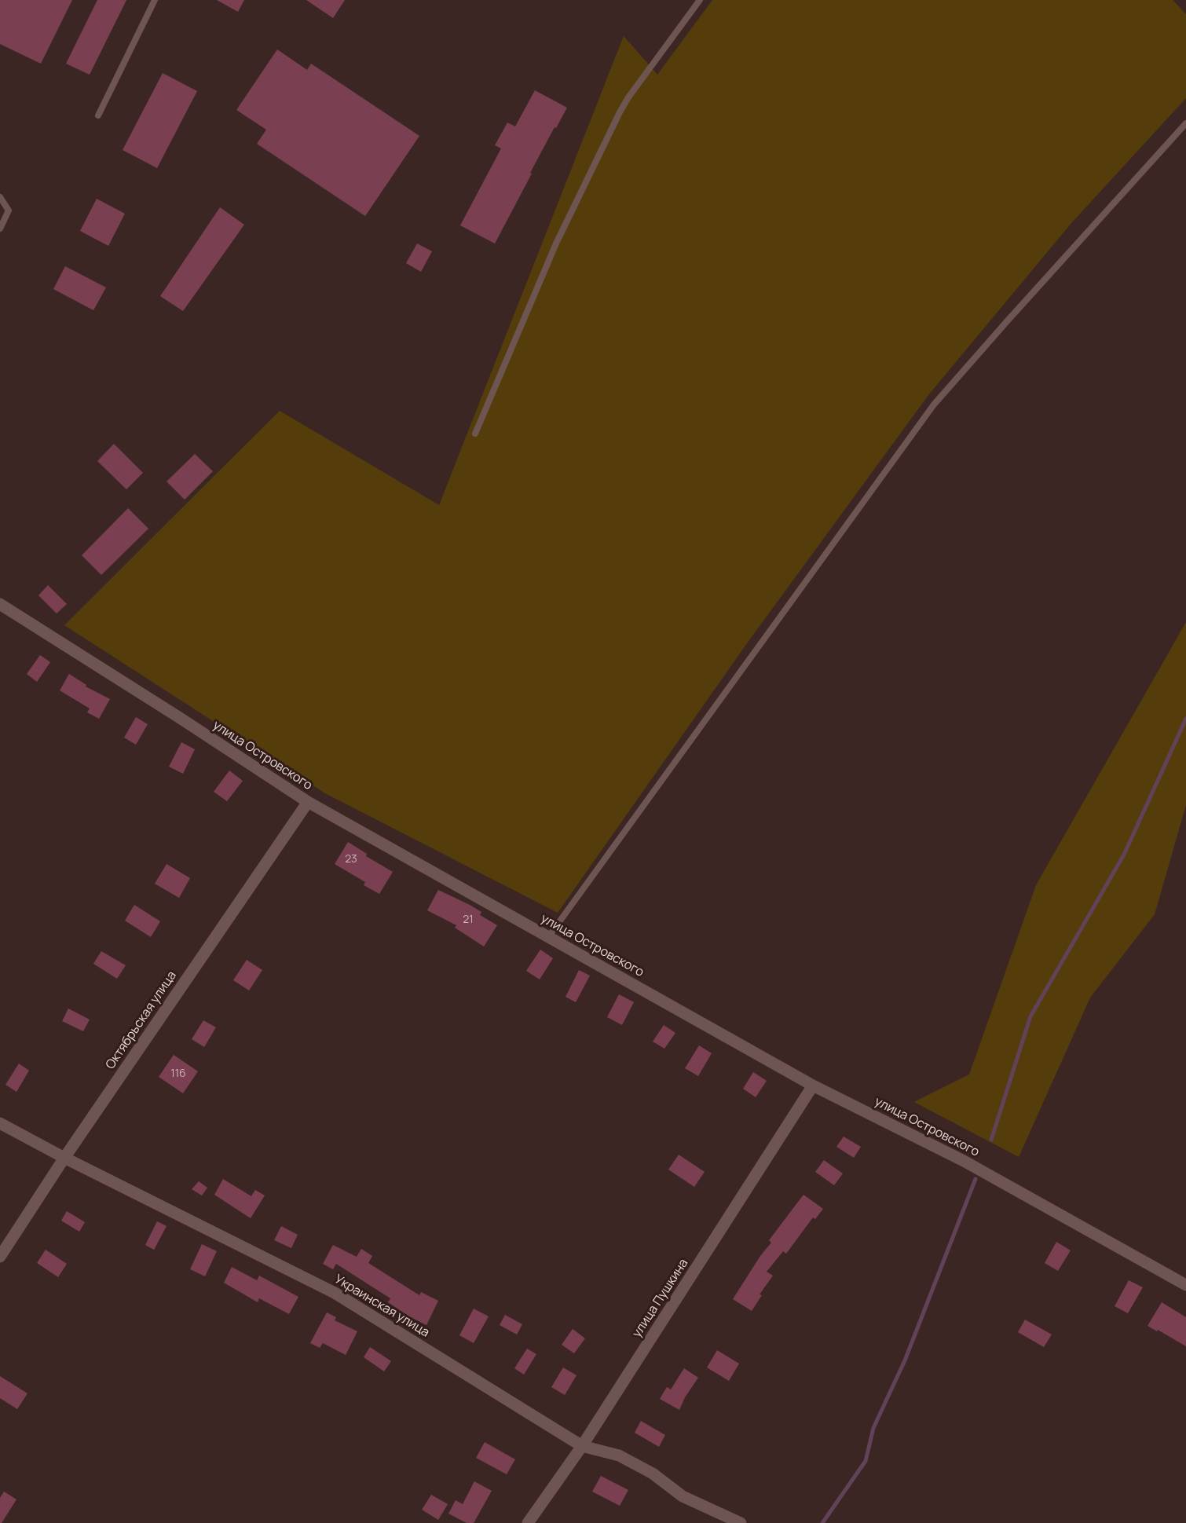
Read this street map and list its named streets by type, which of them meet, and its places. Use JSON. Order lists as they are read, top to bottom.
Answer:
{
  "streets": {
    "street": [
      "улица Островского",
      "Октябрьская улица",
      "улица Пушкина",
      "Украинская улица"
    ]
  },
  "crossings": [
    ["улица Островского", "Октябрьская улица"],
    ["улица Островского", "улица Пушкина"],
    ["Октябрьская улица", "Украинская улица"],
    ["улица Пушкина", "Украинская улица"]
  ],
  "house_numbers": ["23", "21", "116"]
}
